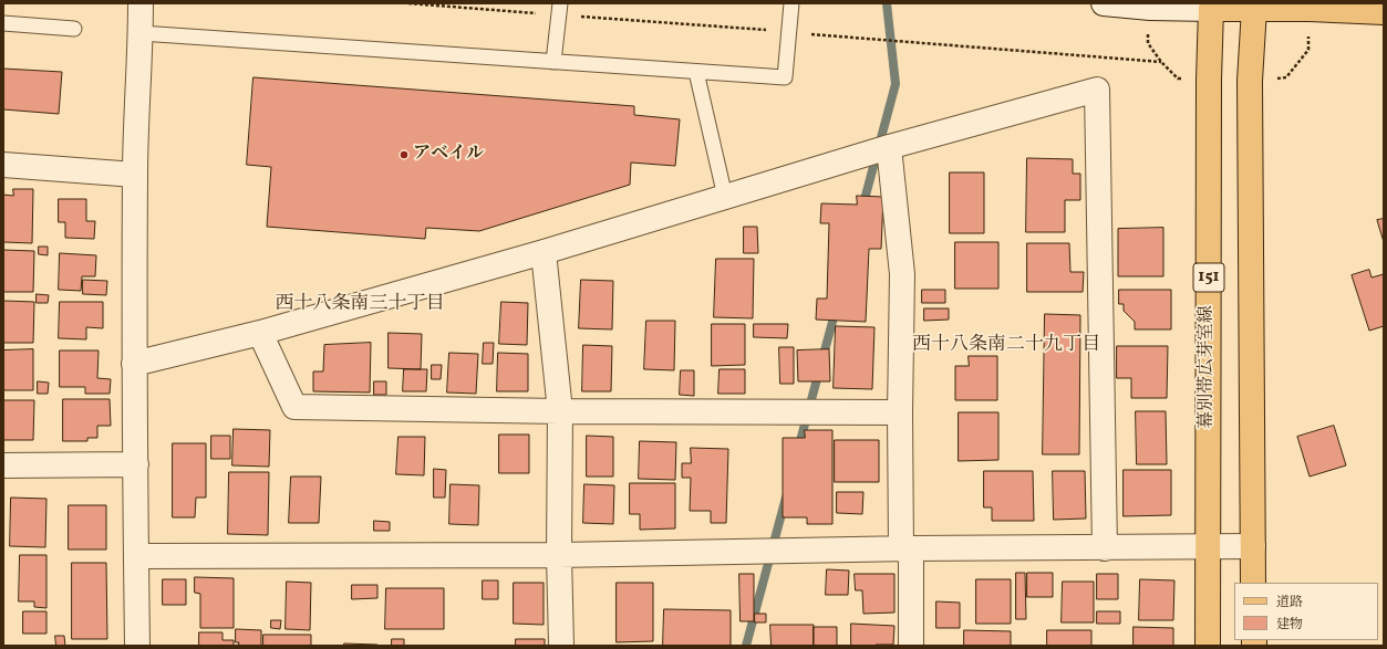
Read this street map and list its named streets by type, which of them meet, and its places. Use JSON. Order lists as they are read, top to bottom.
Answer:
{
  "streets": {
    "main road": ["151", "幕別帯広芽室線"]
  },
  "districts": ["西十八条南三十丁目", "西十八条南二十九丁目"],
  "places": ["アベイル"],
  "legend": ["道路", "建物"]
}
